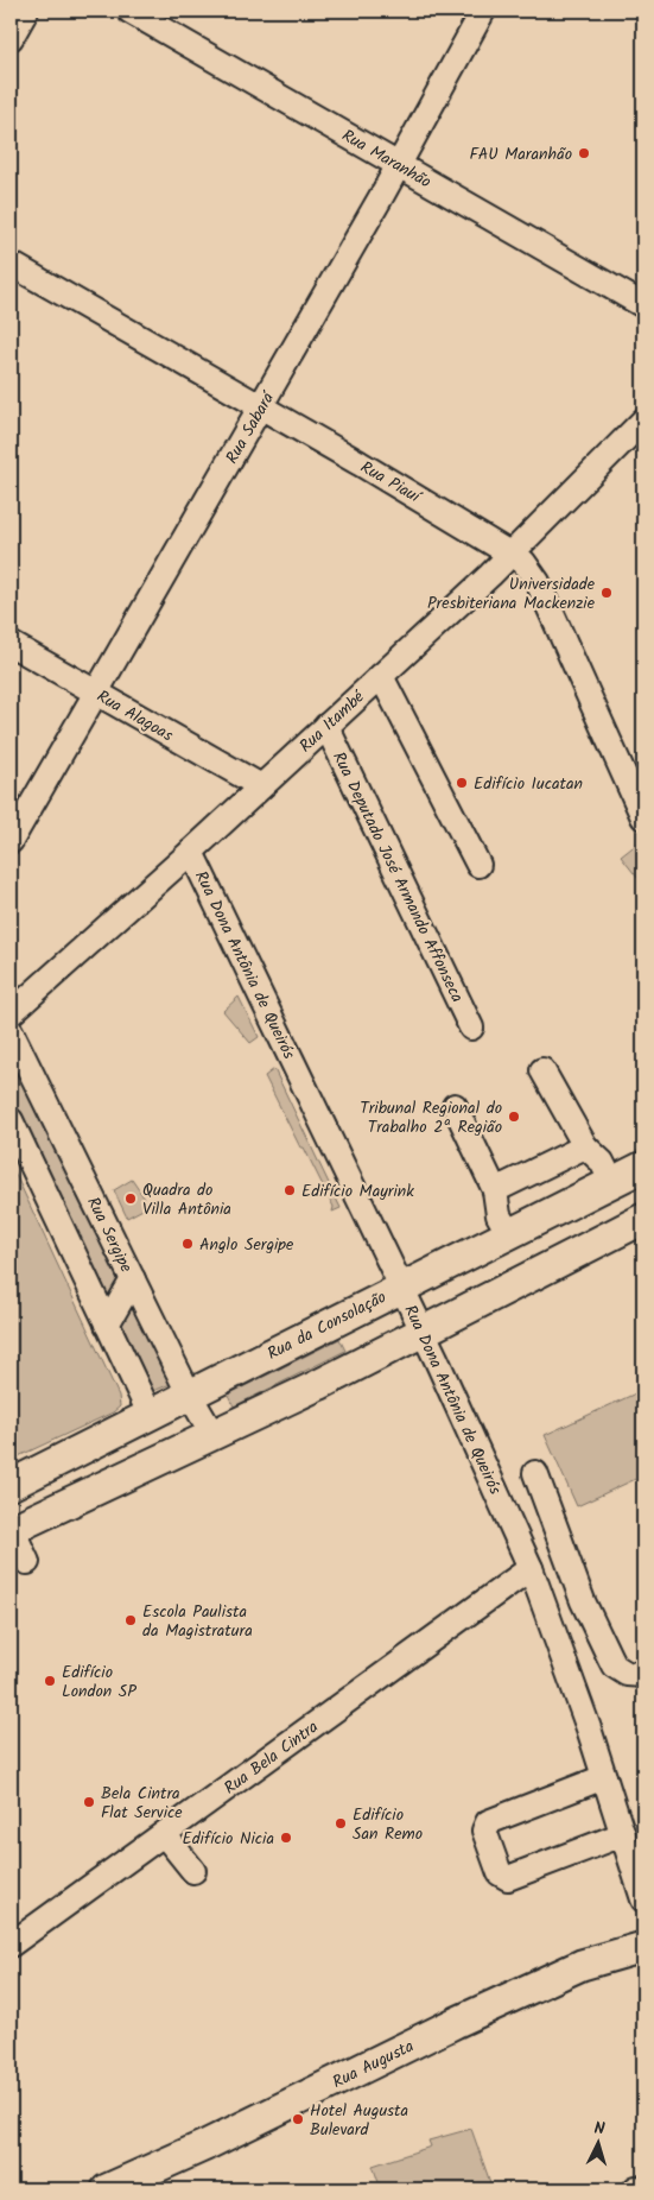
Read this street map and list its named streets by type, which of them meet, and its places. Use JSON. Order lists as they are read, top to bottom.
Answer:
{
  "streets": {
    "main road": ["Rua da Consolação", "Rua Augusta"],
    "street": [
      "Rua Maranhão",
      "Rua Sabará",
      "Rua Piauí",
      "Rua Alagoas",
      "Rua Itambé",
      "Rua Deputado José Armando Affonseca",
      "Rua Dona Antônia de Queirós",
      "Rua Sergipe",
      "Rua Bela Cintra"
    ]
  },
  "crossings": [
    ["Rua Maranhão", "Rua Sabará"],
    ["Rua Sabará", "Rua Piauí"],
    ["Rua Sabará", "Rua Alagoas"],
    ["Rua Piauí", "Rua Itambé"],
    ["Rua Alagoas", "Rua Itambé"],
    ["Rua Itambé", "Rua Deputado José Armando Affonseca"],
    ["Rua Itambé", "Rua Dona Antônia de Queirós"],
    ["Rua Dona Antônia de Queirós", "Rua da Consolação"],
    ["Rua Dona Antônia de Queirós", "Rua Bela Cintra"],
    ["Rua Sergipe", "Rua da Consolação"]
  ],
  "places": [
    "FAU Maranhão",
    "Universidade Presbiteriana Mackenzie",
    "Edifício Iucatan",
    "Tribunal Regional do Trabalho 2ª Região",
    "Edifício Mayrink",
    "Quadra do Villa Antônia",
    "Anglo Sergipe",
    "Escola Paulista da Magistratura",
    "Edifício London SP",
    "Bela Cintra Flat Service",
    "Edifício San Remo",
    "Edifício Nicia",
    "Hotel Augusta Bulevard"
  ],
  "north": "top"
}
